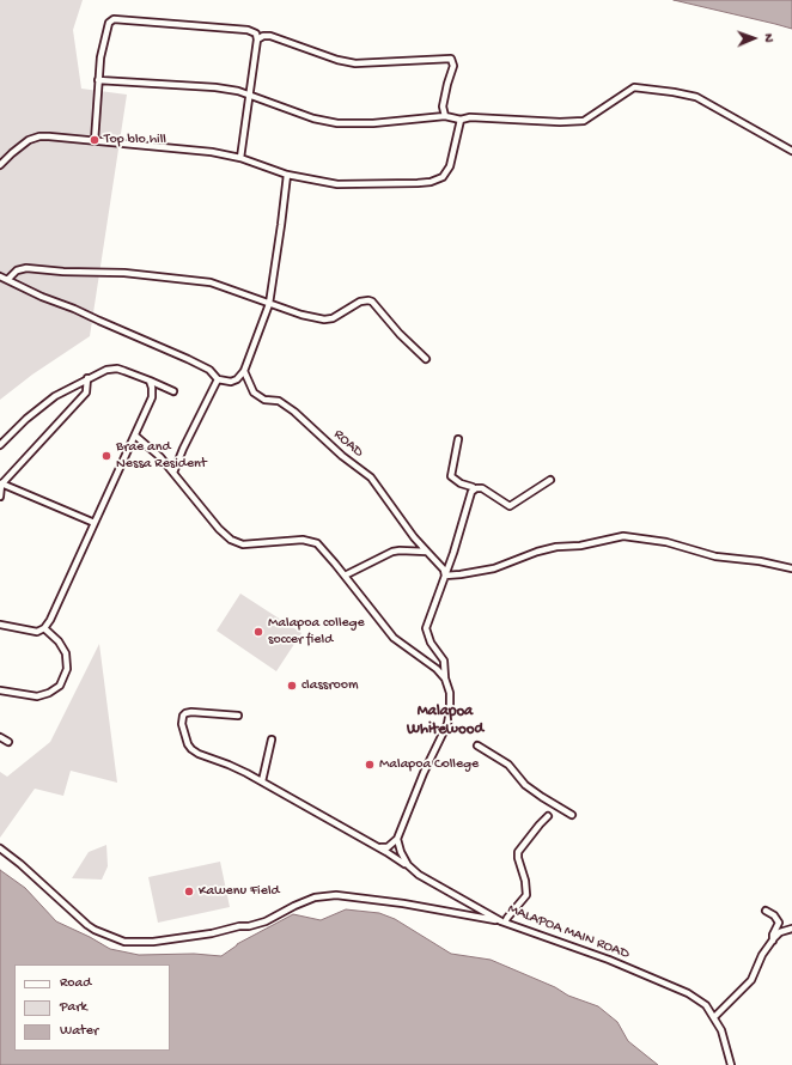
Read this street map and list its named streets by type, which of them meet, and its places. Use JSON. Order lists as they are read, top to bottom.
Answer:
{
  "streets": {
    "street": ["ROAD", "MALAPOA MAIN ROAD"]
  },
  "districts": ["Malapoa Whitewood"],
  "places": [
    "Top blo hill",
    "Brae and Nessa Resident",
    "Malapoa college soccer field",
    "classroom",
    "Malapoa College",
    "Kawenu Field"
  ],
  "legend": ["Road", "Park", "Water"],
  "north": "right"
}
